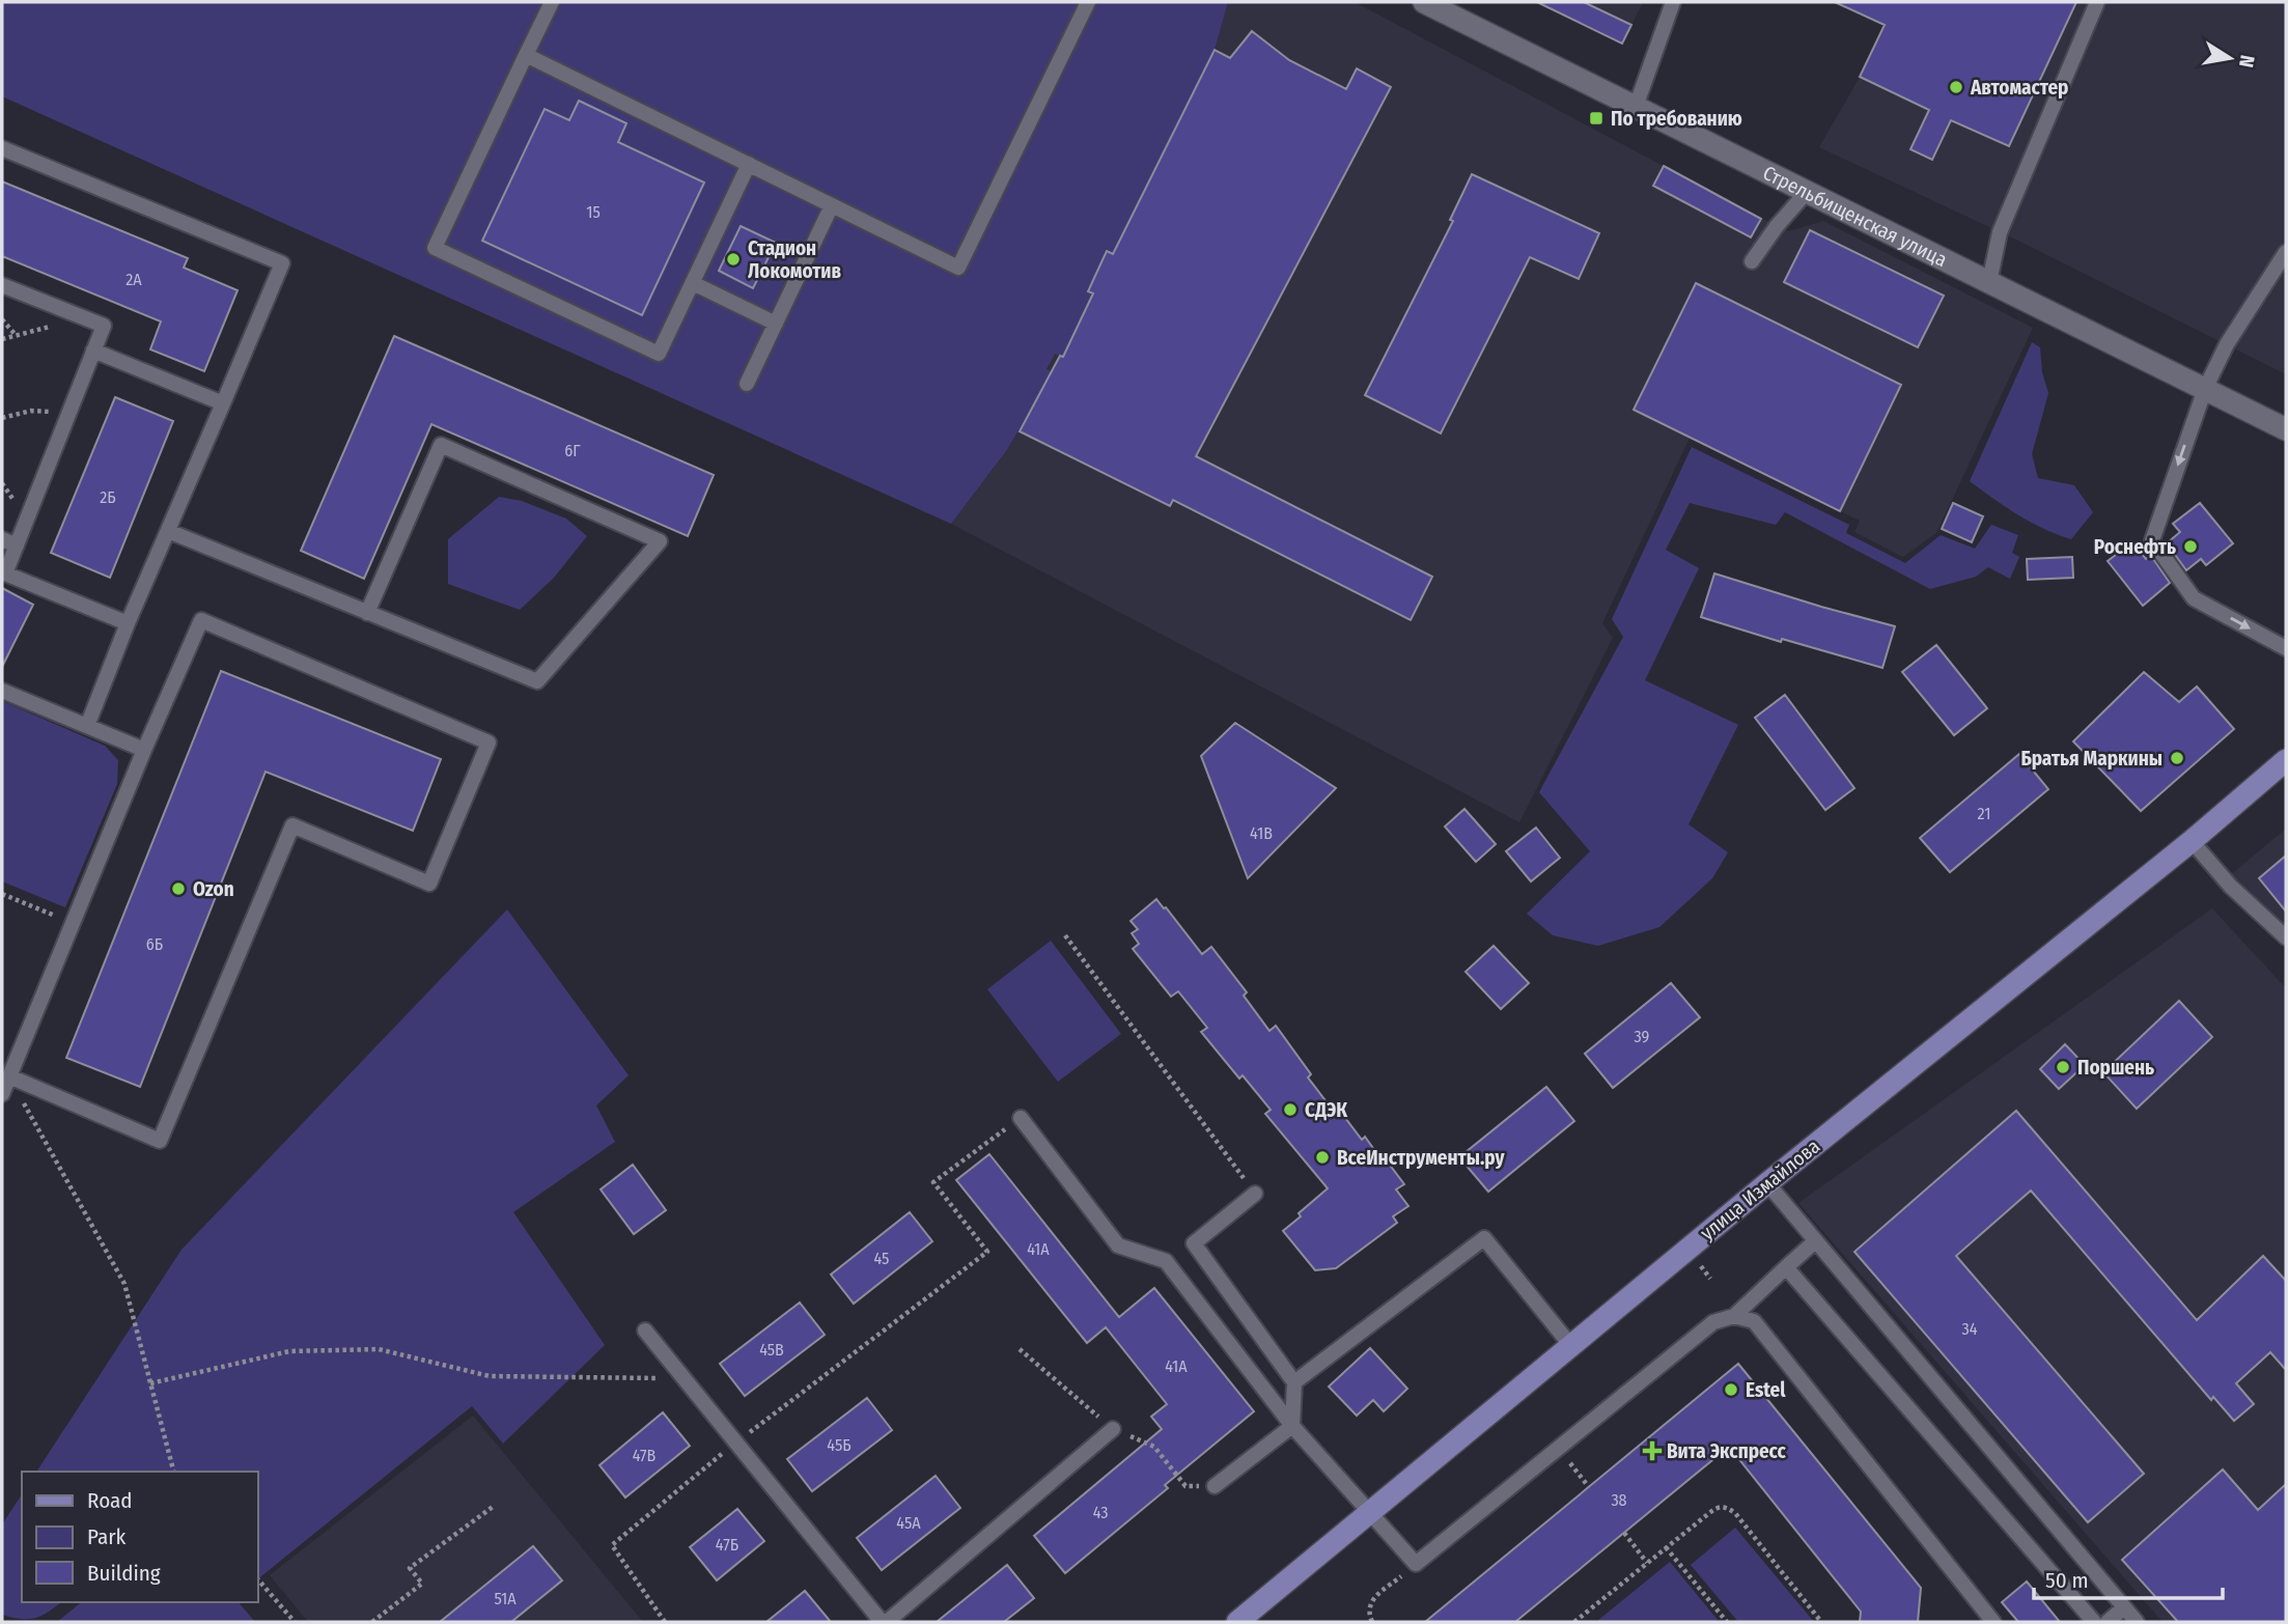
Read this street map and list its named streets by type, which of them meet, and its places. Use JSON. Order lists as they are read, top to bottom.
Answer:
{
  "streets": {
    "main road": ["Стрельбищенская улица", "улица Измайлова"]
  },
  "places": {
    "other": [
      "Автомастер",
      "Стадион Локомотив",
      "Роснефть",
      "Братья Маркины",
      "Ozon",
      "Поршень",
      "СДЭК",
      "ВсеИнструменты.ру",
      "Estel"
    ],
    "transit": ["По требованию"],
    "health": ["Вита Экспресс"]
  },
  "house_numbers": [
    "15",
    "2А",
    "6Г",
    "2Б",
    "21",
    "41В",
    "6Б",
    "39",
    "41А",
    "45",
    "34",
    "45В",
    "41А",
    "45Б",
    "47В",
    "38",
    "43",
    "45А",
    "47Б",
    "51А"
  ],
  "legend": ["Road", "Park", "Building"],
  "scale_bar": "50 m",
  "north": "right"
}
